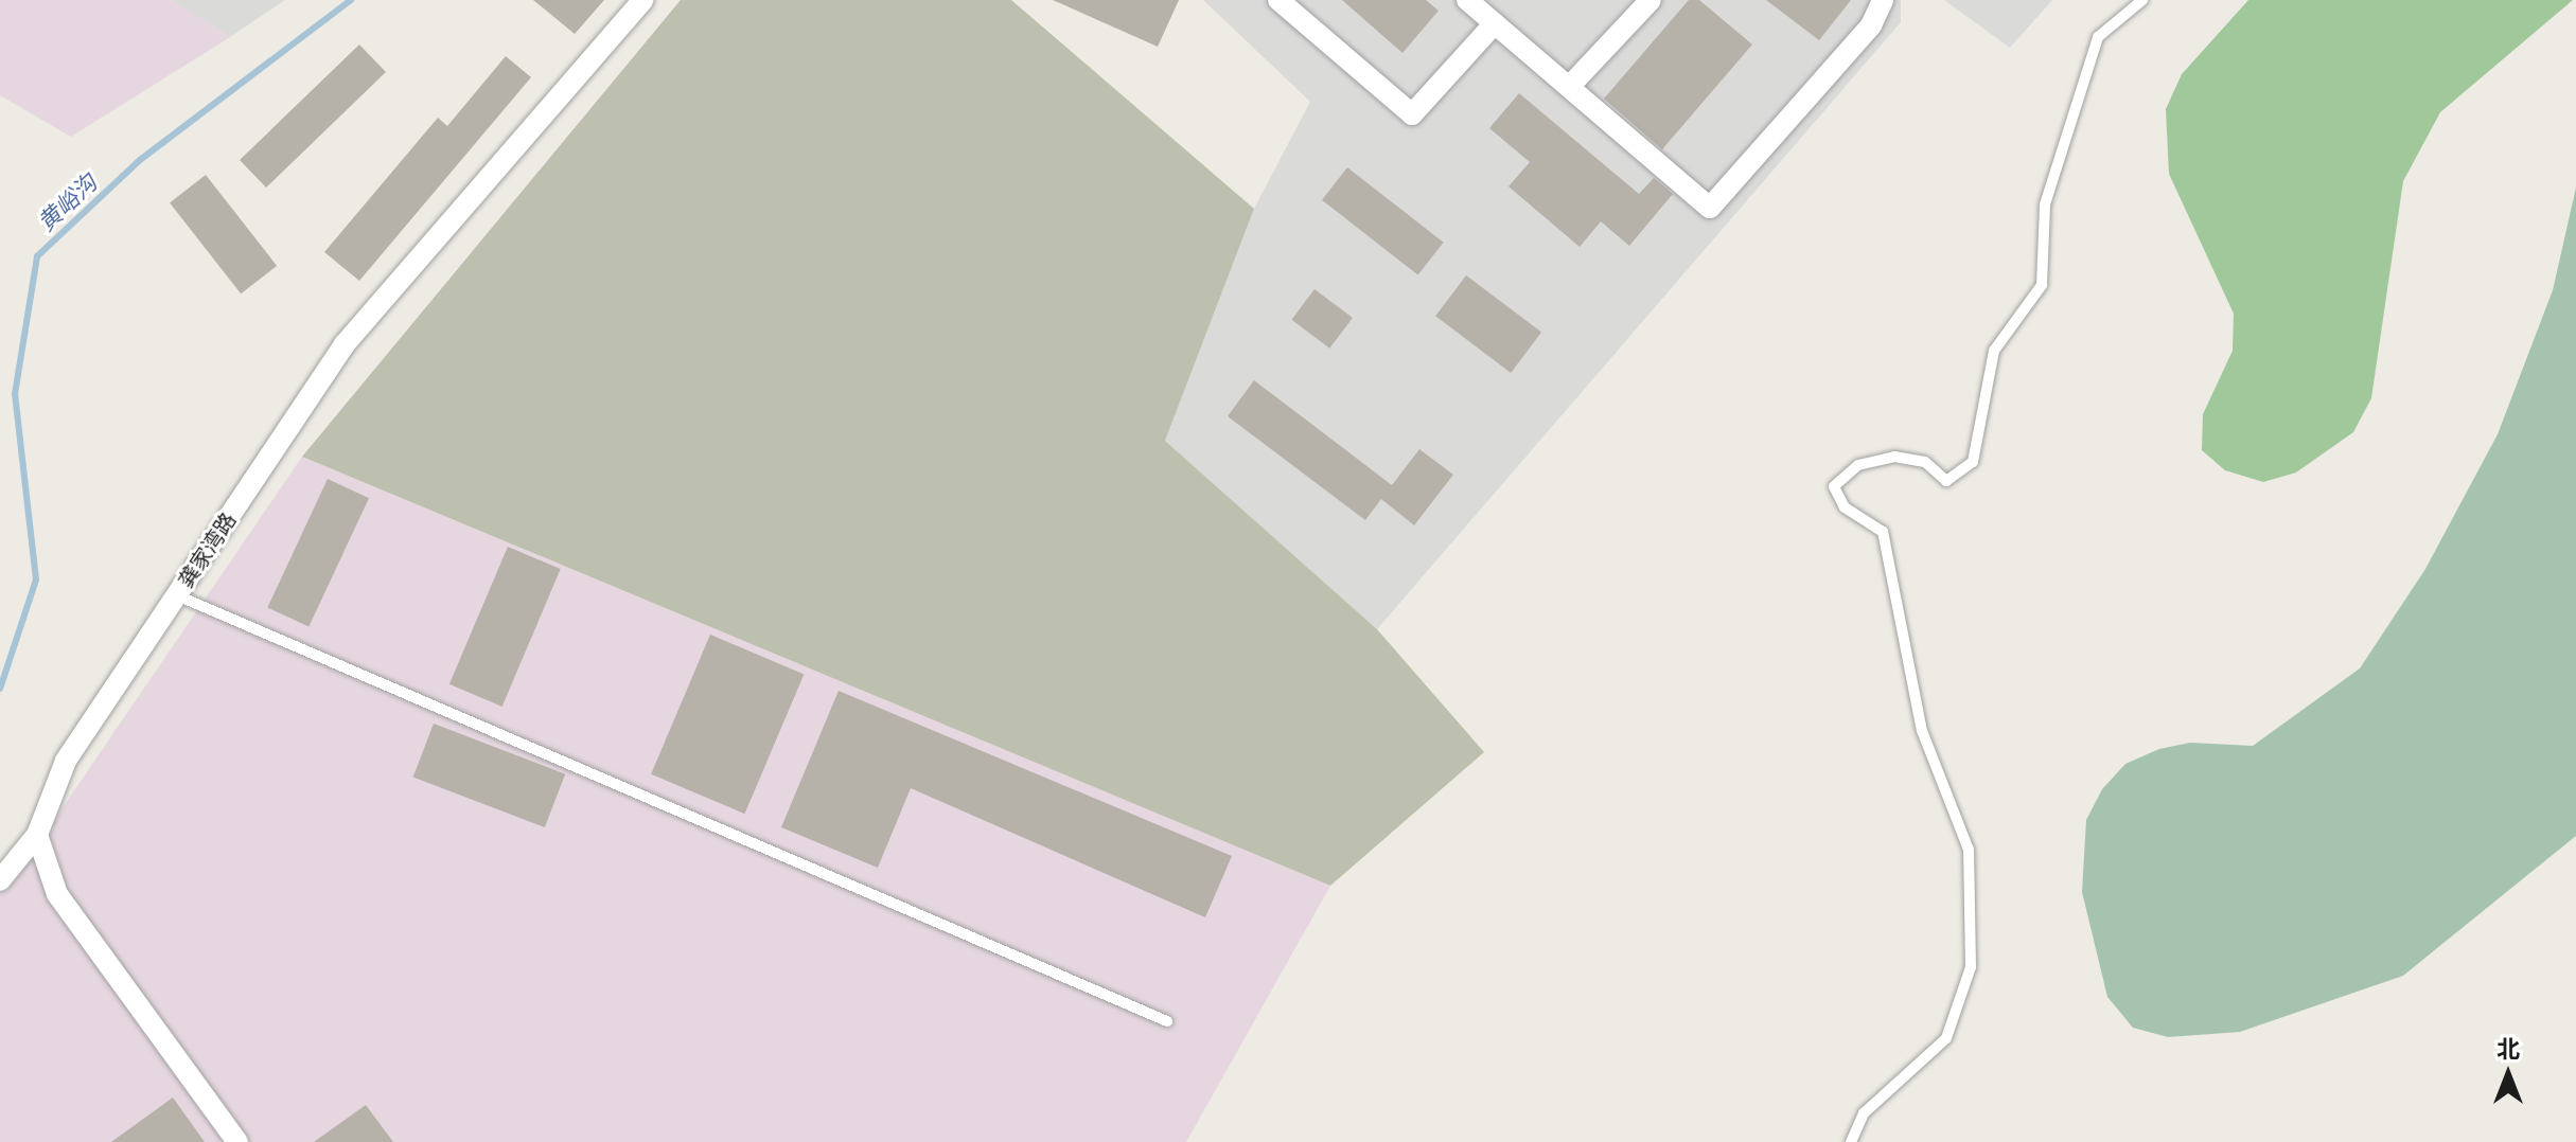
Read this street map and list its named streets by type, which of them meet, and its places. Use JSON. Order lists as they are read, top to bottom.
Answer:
{
  "streets": {
    "street": ["龚家湾路"]
  },
  "water": ["黄峪沟"],
  "north": "top"
}
